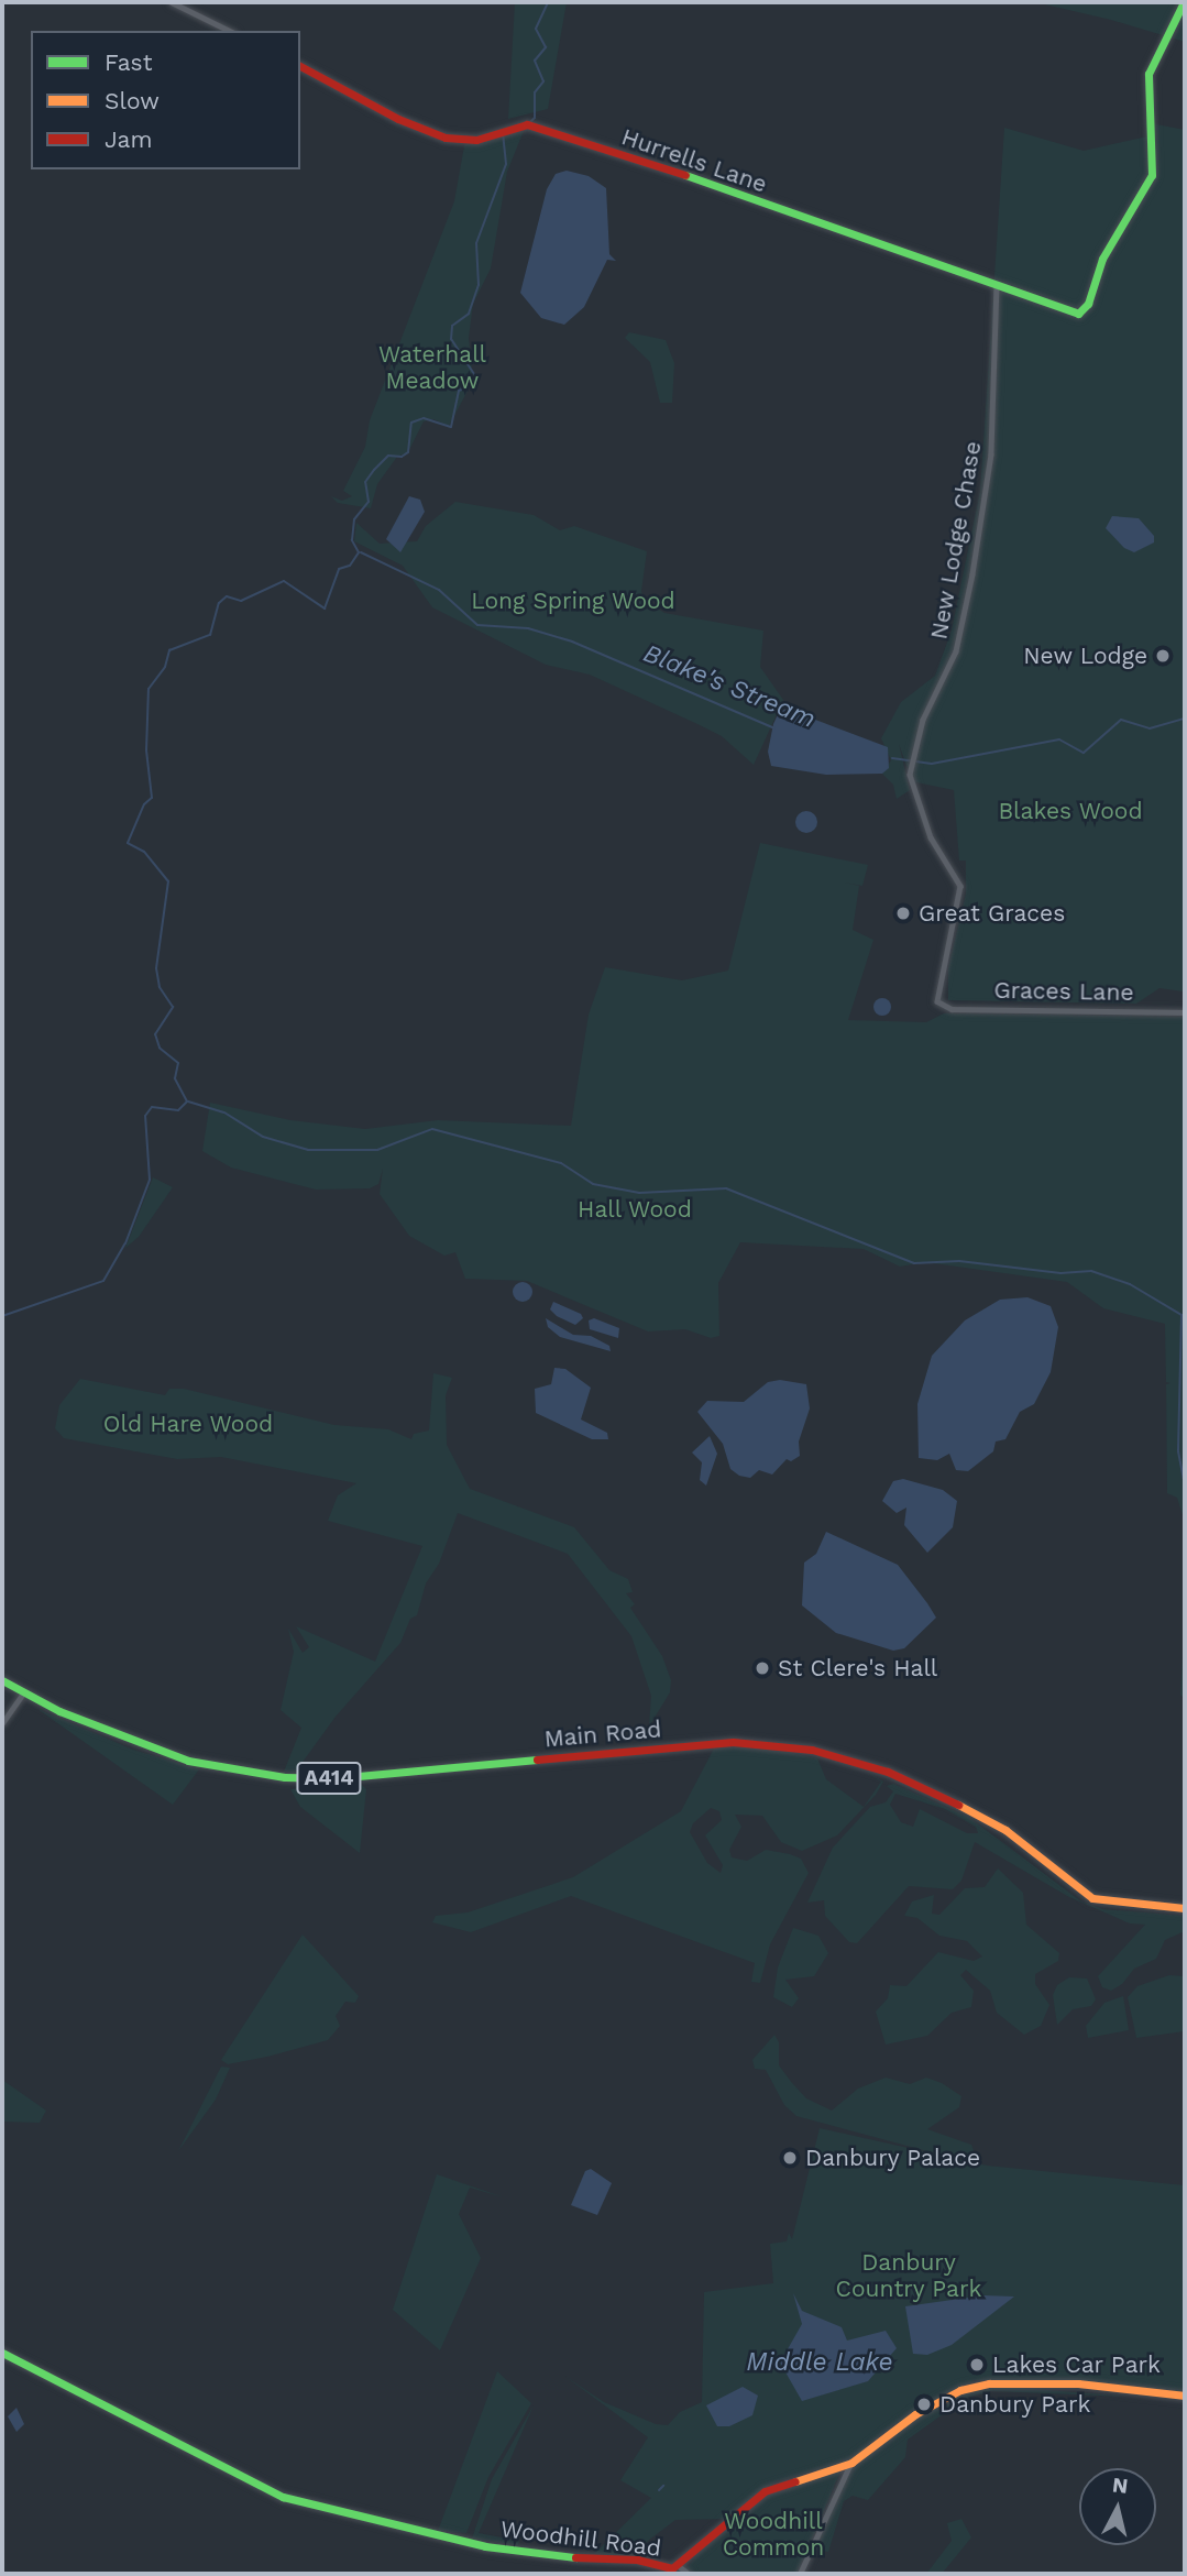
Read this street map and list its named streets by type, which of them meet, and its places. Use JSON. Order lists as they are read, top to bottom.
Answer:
{
  "streets": {
    "street": [
      "Hurrells Lane",
      "New Lodge Chase",
      "Graces Lane",
      "Main Road",
      "A414",
      "Woodhill Road"
    ]
  },
  "crossings": [
    ["Hurrells Lane", "New Lodge Chase"],
    ["New Lodge Chase", "Graces Lane"]
  ],
  "water": ["Blake's Stream", "Middle Lake"],
  "parks": [
    "Waterhall Meadow",
    "Long Spring Wood",
    "Blakes Wood",
    "Hall Wood",
    "Old Hare Wood",
    "Danbury Country Park",
    "Woodhill Common"
  ],
  "places": [
    "New Lodge",
    "Great Graces",
    "St Clere's Hall",
    "Danbury Palace",
    "Lakes Car Park",
    "Danbury Park"
  ],
  "legend": ["Fast", "Slow", "Jam"],
  "north": "top"
}
